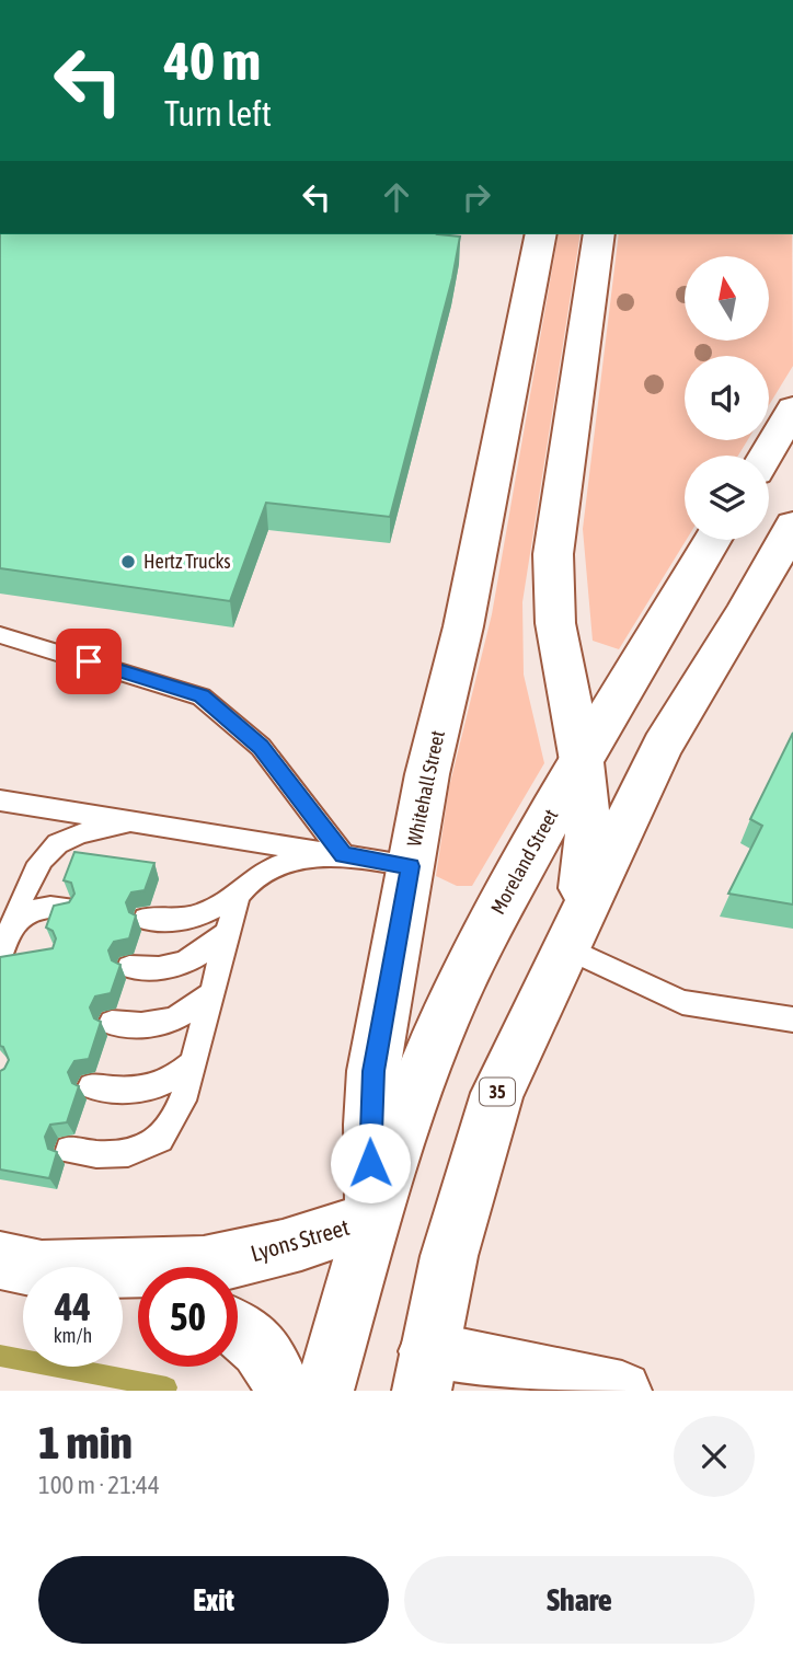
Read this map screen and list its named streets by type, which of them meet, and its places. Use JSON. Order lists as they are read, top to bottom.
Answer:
{
  "streets": {
    "main road": [
      "Whitehall Street",
      "Moreland Street",
      "35",
      "Lyons Street"
    ]
  },
  "crossings": [
    ["Whitehall Street", "Moreland Street"],
    ["Whitehall Street", "Lyons Street"],
    ["Moreland Street", "35"],
    ["Moreland Street", "Lyons Street"]
  ],
  "places": ["Hertz Trucks"],
  "north": "top",
  "page": {
    "turn": ["40 m", "Turn left"],
    "speed": "44 km/h",
    "limit": "50",
    "heading": ["1 min", "100 m · 21:44"],
    "buttons": ["Exit", "Share"]
  }
}
